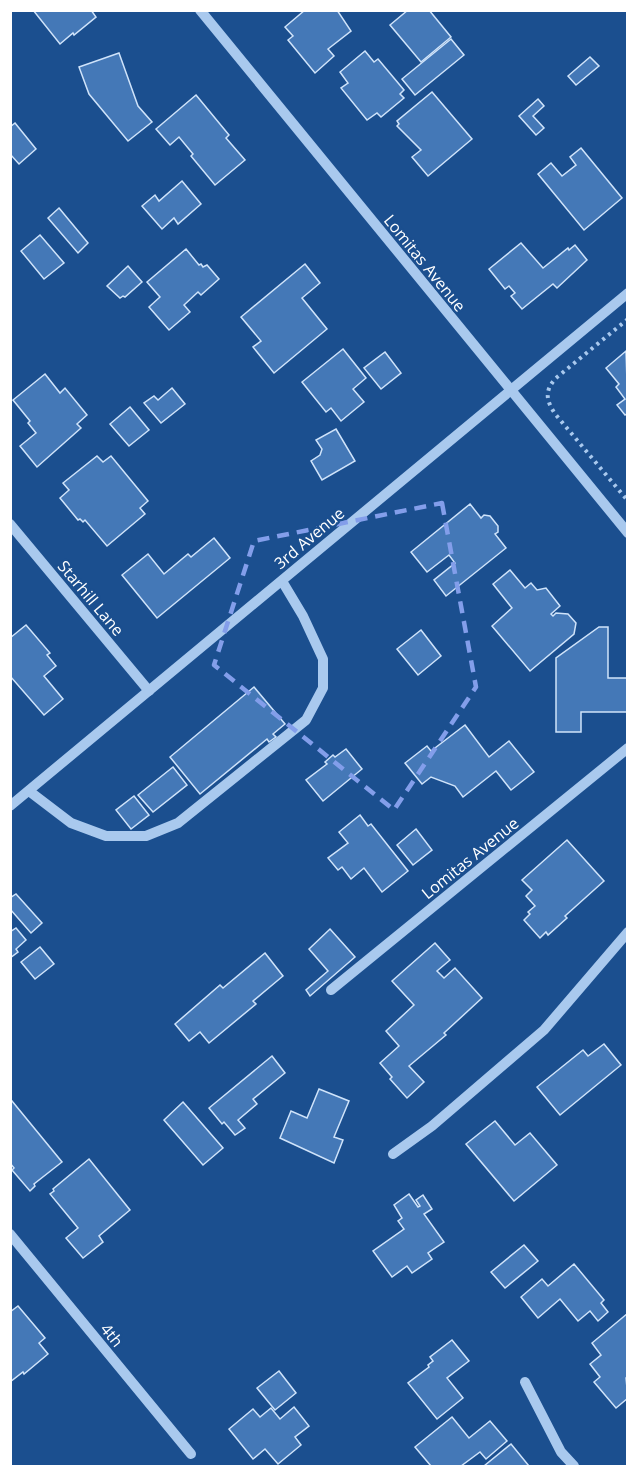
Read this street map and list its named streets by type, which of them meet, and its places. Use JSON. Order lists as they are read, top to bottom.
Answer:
{
  "streets": {
    "street": [
      "Lomitas Avenue",
      "3rd Avenue",
      "Starhill Lane",
      "4th"
    ]
  },
  "crossings": [
    ["Lomitas Avenue", "3rd Avenue"],
    ["3rd Avenue", "Starhill Lane"]
  ]
}
